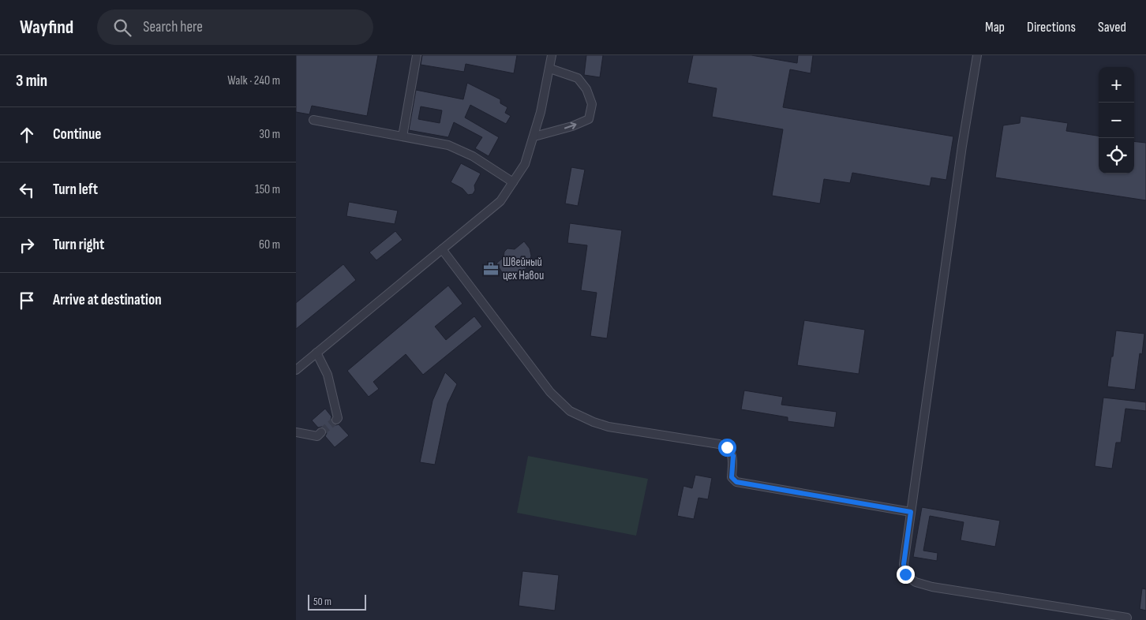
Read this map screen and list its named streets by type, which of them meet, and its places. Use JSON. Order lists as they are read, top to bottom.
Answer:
{
  "places": {
    "office": ["Швейный цех Навои"]
  },
  "scale_bar": "50 m",
  "page": {
    "header": "Wayfind",
    "search": "Search here",
    "nav": ["Map", "Directions", "Saved"],
    "heading": ["3 min", "Walk · 240 m"],
    "map_buttons": ["+", "−"],
    "list": [
      ["Continue", "30 m"],
      ["Turn left", "150 m"],
      ["Turn right", "60 m"],
      "Arrive at destination"
    ],
    "scale": "50 m"
  }
}
